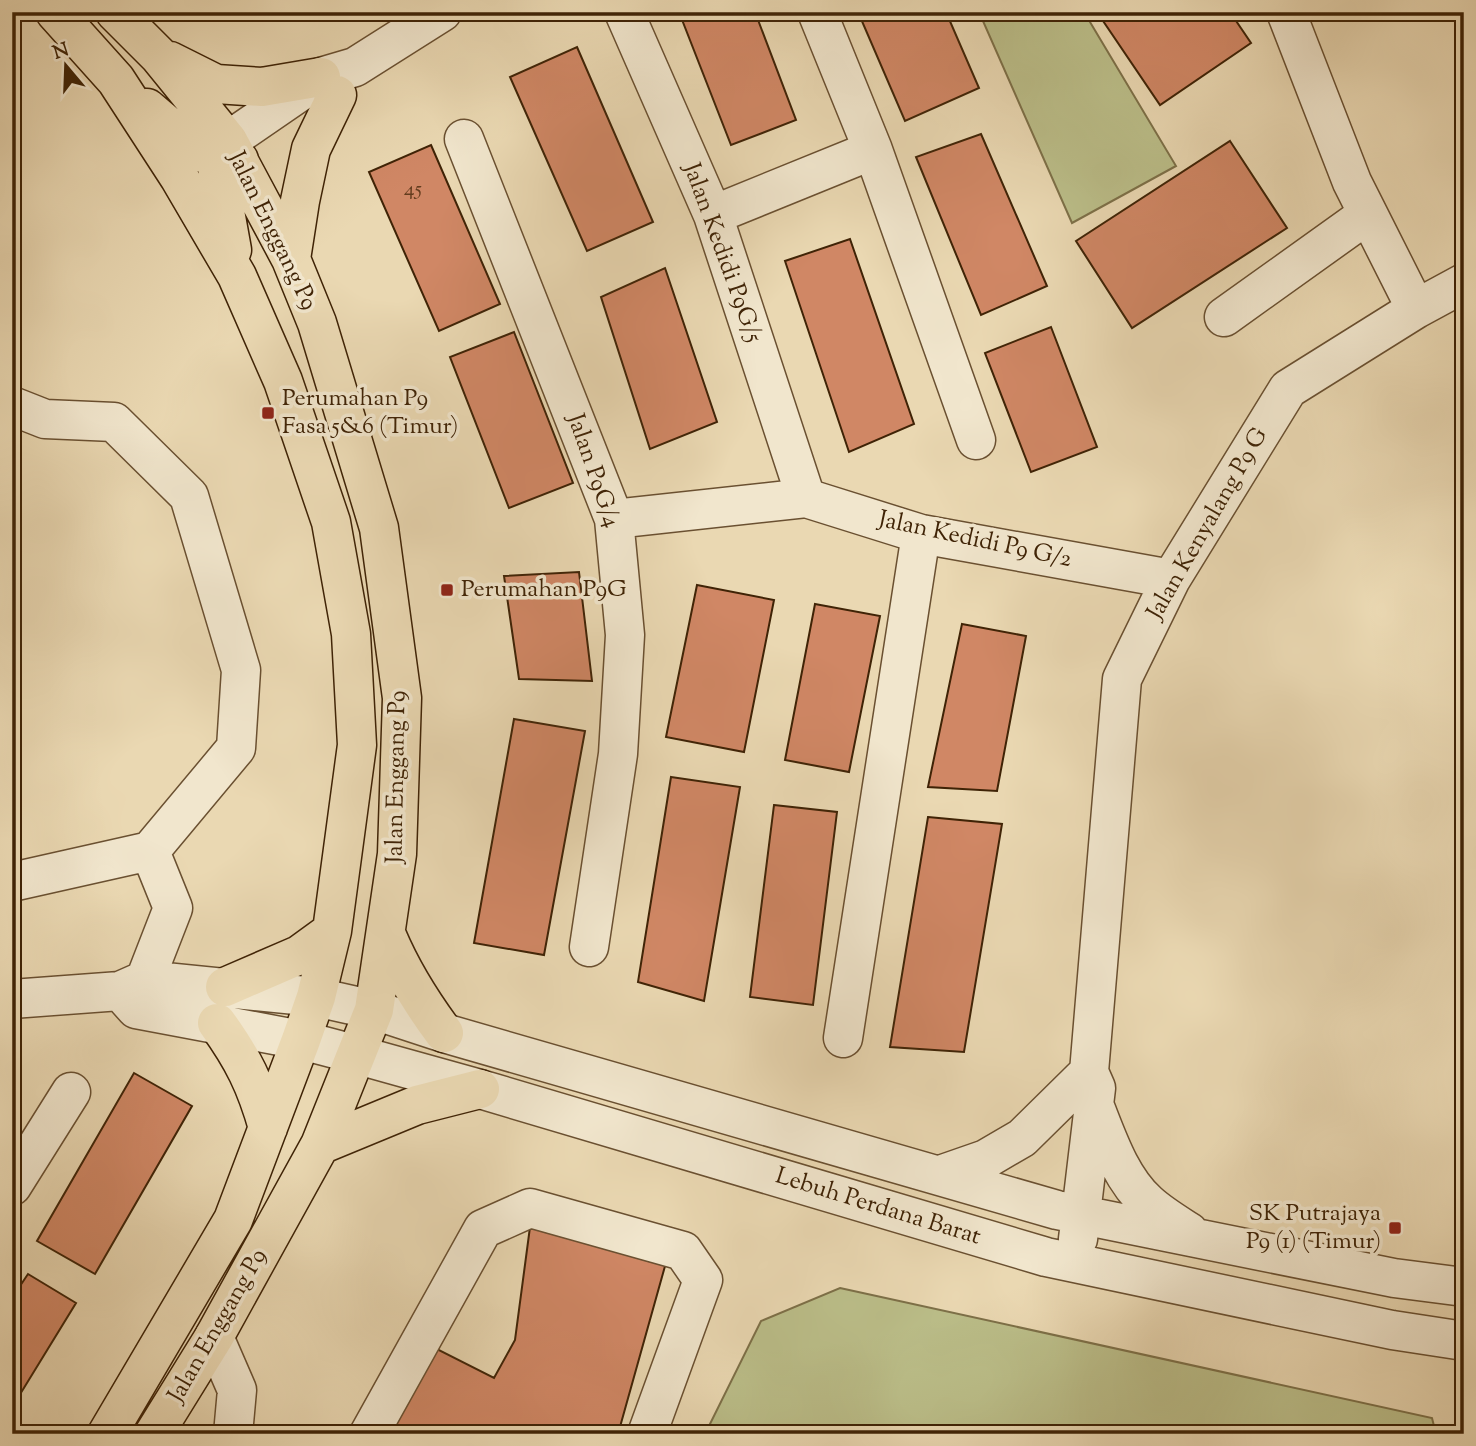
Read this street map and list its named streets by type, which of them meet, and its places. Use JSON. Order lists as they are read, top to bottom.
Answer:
{
  "streets": {
    "main road": ["Jalan Enggang P9"],
    "street": [
      "Jalan Kedidi P9G/5",
      "Jalan P9G/4",
      "Jalan Kenyalang P9 G",
      "Jalan Kedidi P9 G/2",
      "Lebuh Perdana Barat"
    ]
  },
  "crossings": [
    ["Jalan Enggang P9", "Lebuh Perdana Barat"],
    ["Jalan Kedidi P9G/5", "Jalan Kedidi P9 G/2"],
    ["Jalan P9G/4", "Jalan Kedidi P9 G/2"],
    ["Jalan Kenyalang P9 G", "Jalan Kedidi P9 G/2"],
    ["Jalan Kenyalang P9 G", "Lebuh Perdana Barat"]
  ],
  "places": {
    "transit": ["Perumahan P9 Fasa 5&6 (Timur)", "Perumahan P9G", "SK Putrajaya P9 (1) (Timur)"]
  },
  "house_numbers": ["45"],
  "north": "top"
}
